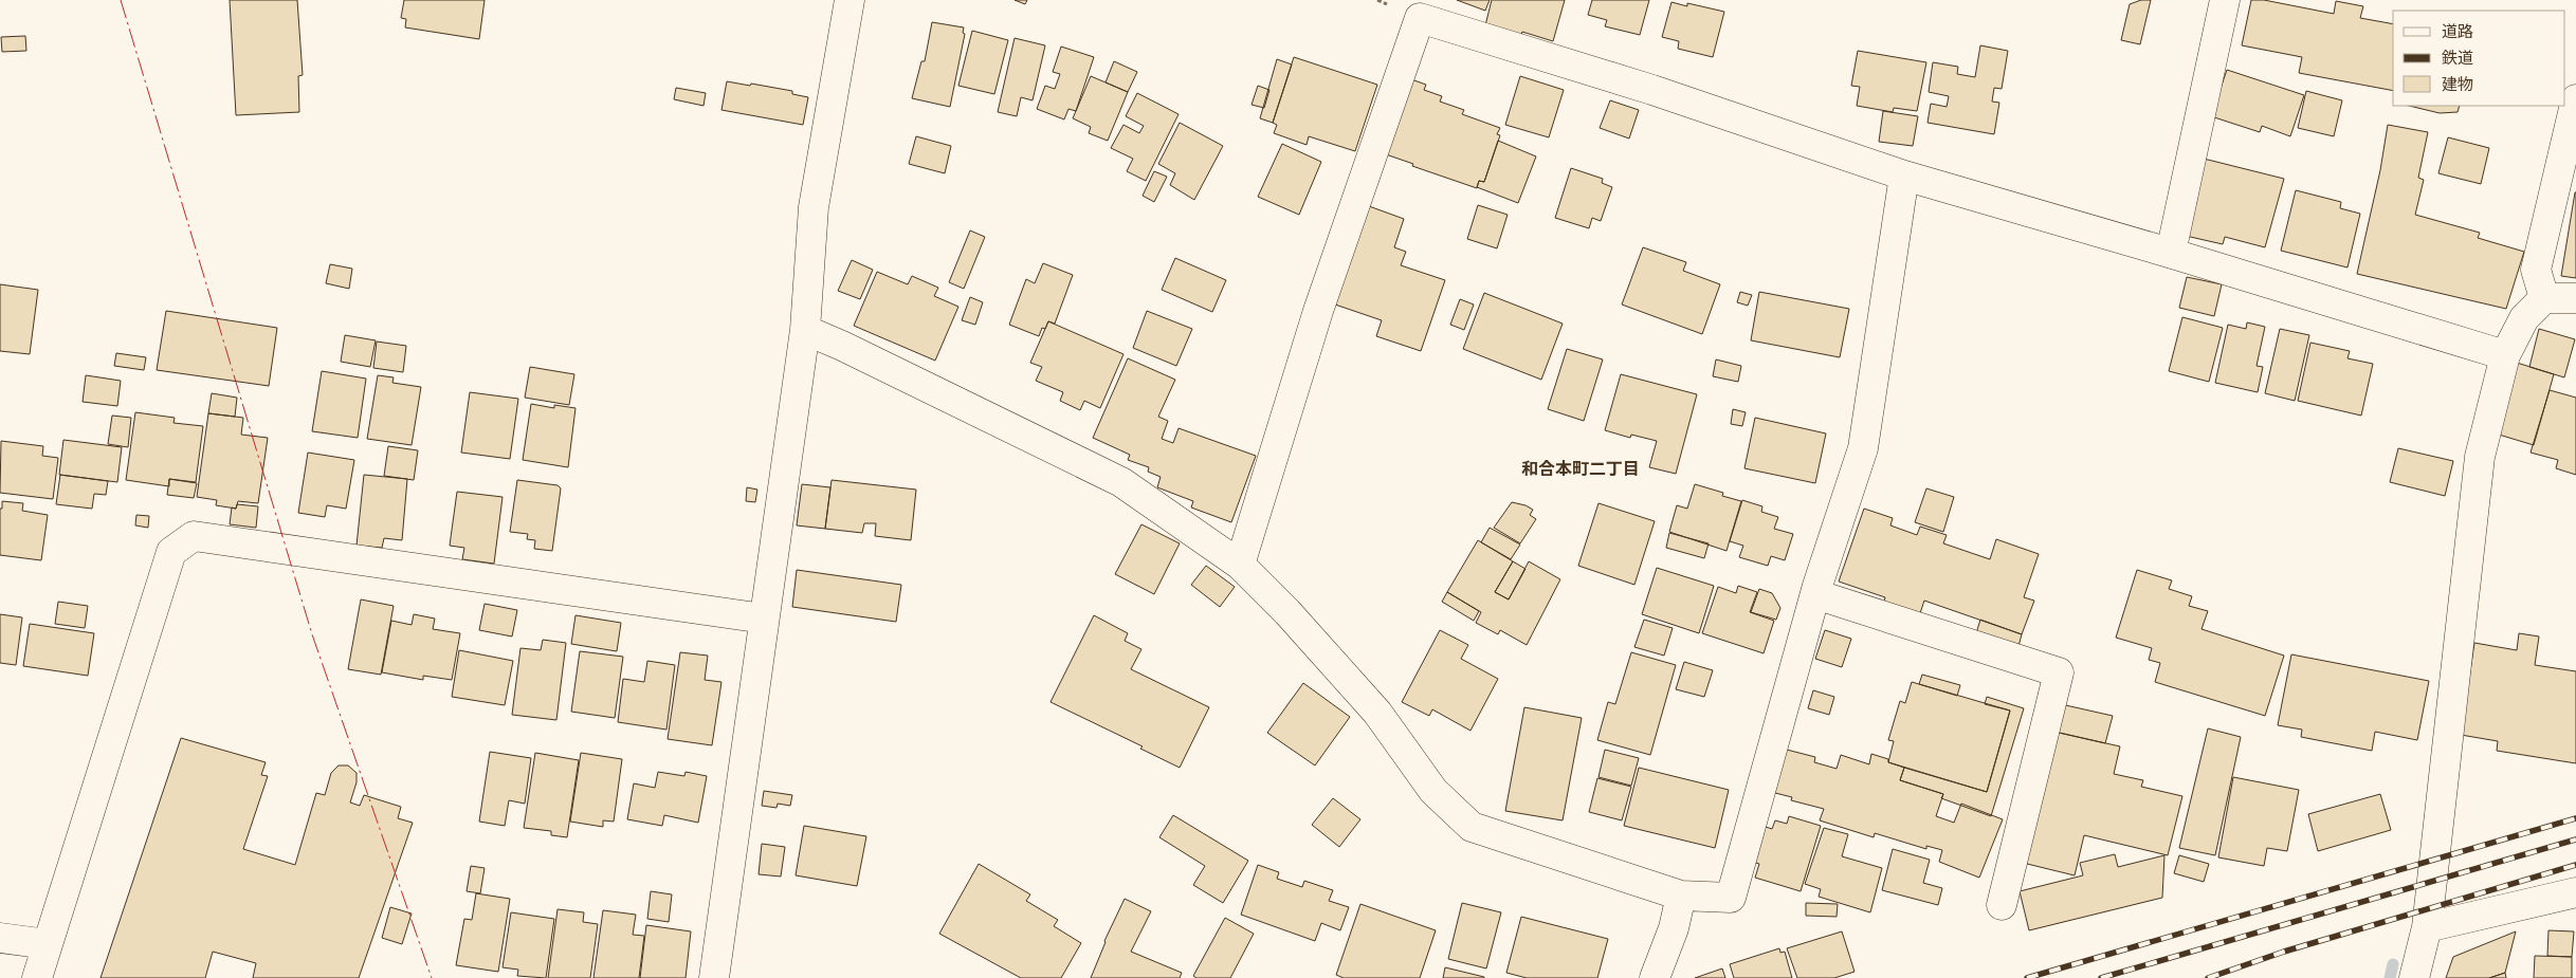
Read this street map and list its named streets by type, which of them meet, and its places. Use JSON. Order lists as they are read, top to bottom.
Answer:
{
  "districts": ["和合本町二丁目"],
  "legend": ["道路", "鉄道", "建物"]
}
